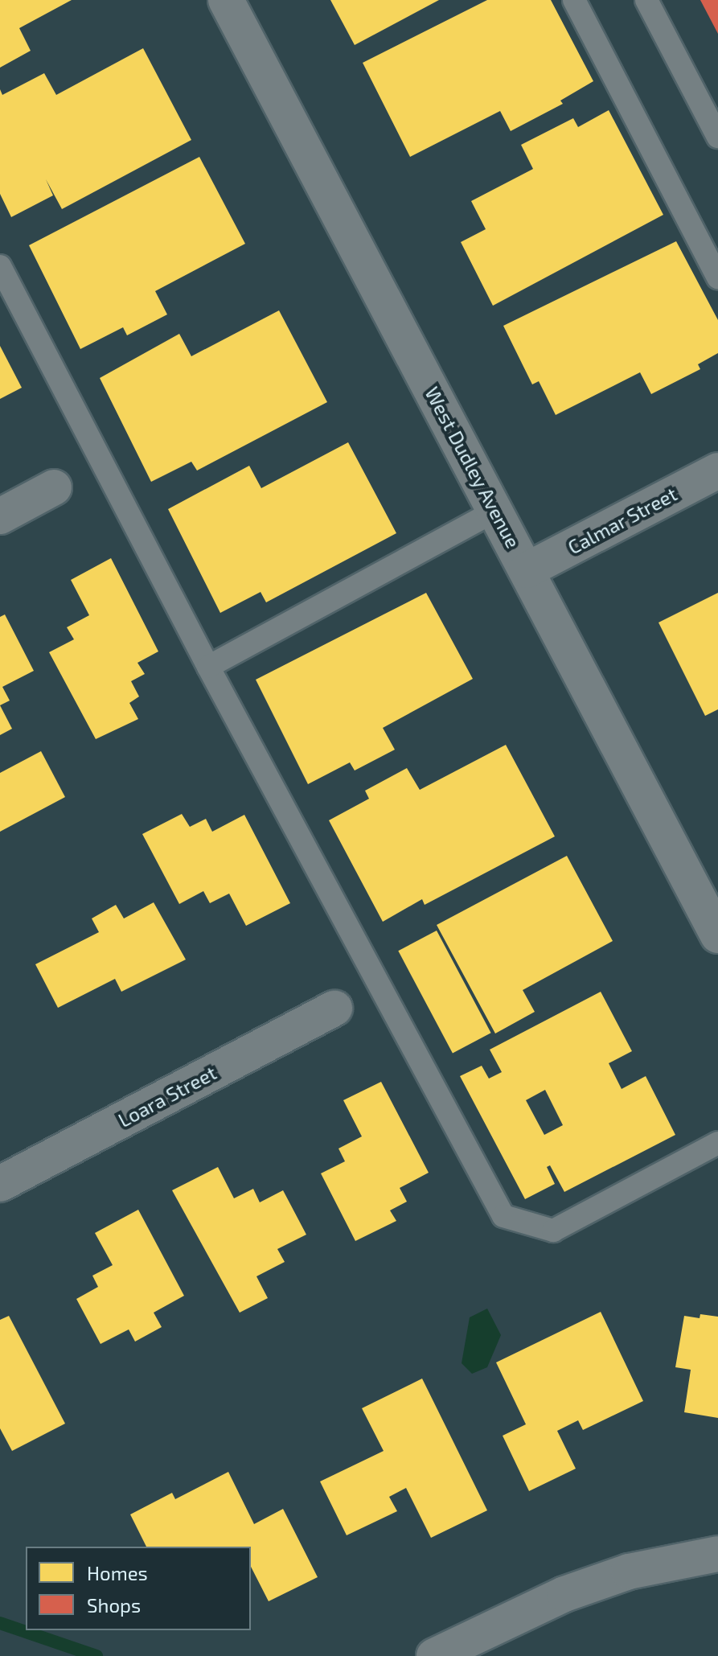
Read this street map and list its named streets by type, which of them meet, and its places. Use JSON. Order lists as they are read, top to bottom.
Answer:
{
  "streets": {
    "street": ["West Dudley Avenue", "Calmar Street", "Loara Street"]
  },
  "crossings": [
    ["West Dudley Avenue", "Calmar Street"]
  ],
  "legend": ["Homes", "Shops"]
}
